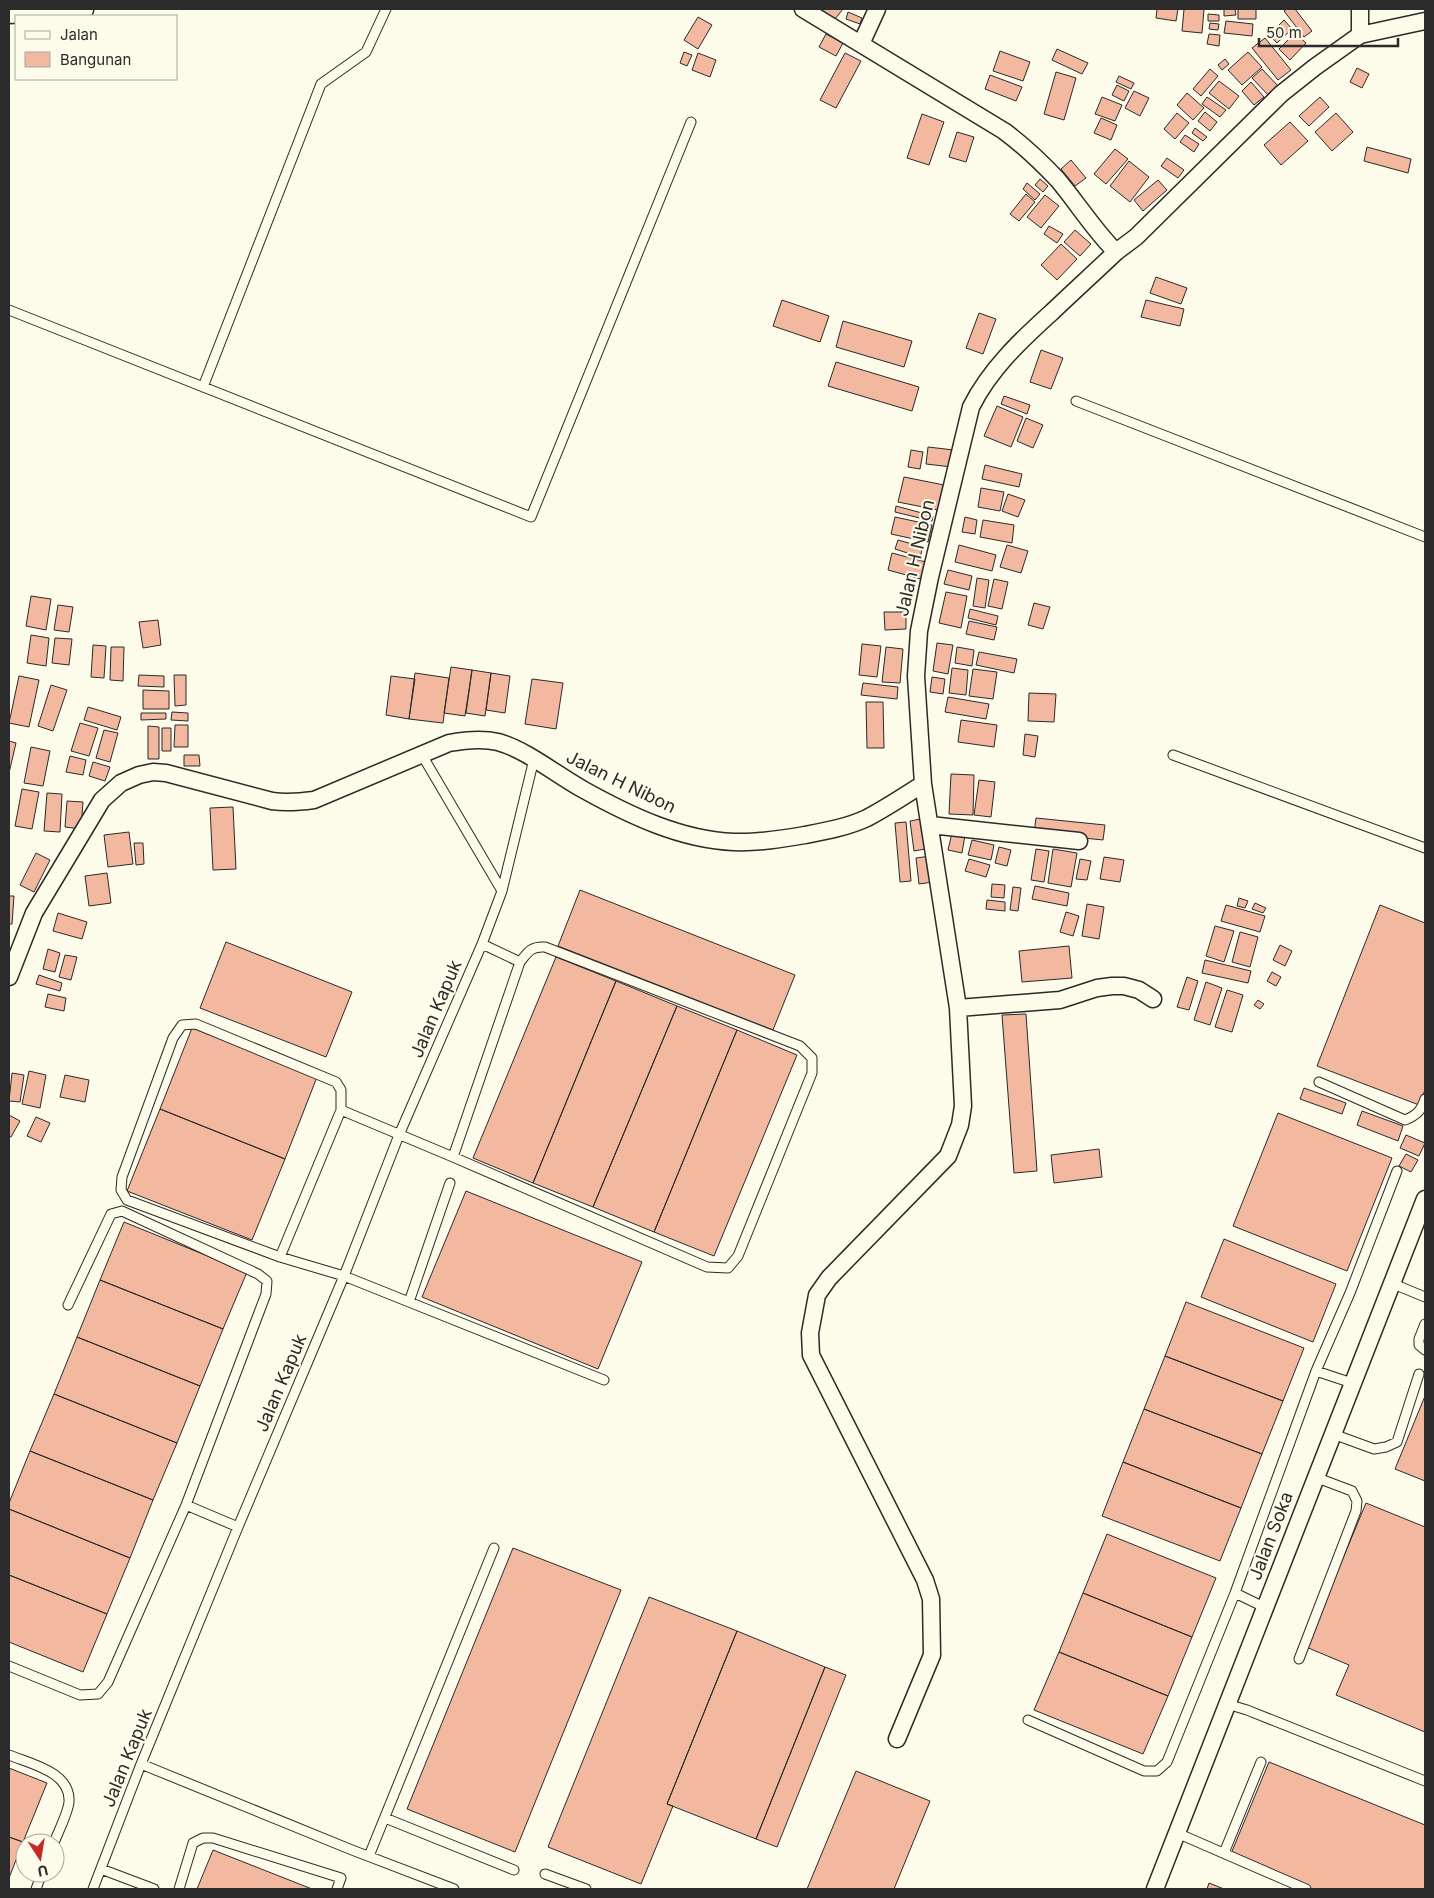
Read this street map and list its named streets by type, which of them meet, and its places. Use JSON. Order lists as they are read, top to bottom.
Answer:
{
  "streets": {
    "street": ["Jalan H Nibon", "Jalan Soka"],
    "lane": ["Jalan Kapuk"]
  },
  "crossings": [
    ["Jalan H Nibon", "Jalan Kapuk"]
  ],
  "legend": ["Jalan", "Bangunan"],
  "scale_bar": "50 m",
  "north": "bottom"
}
